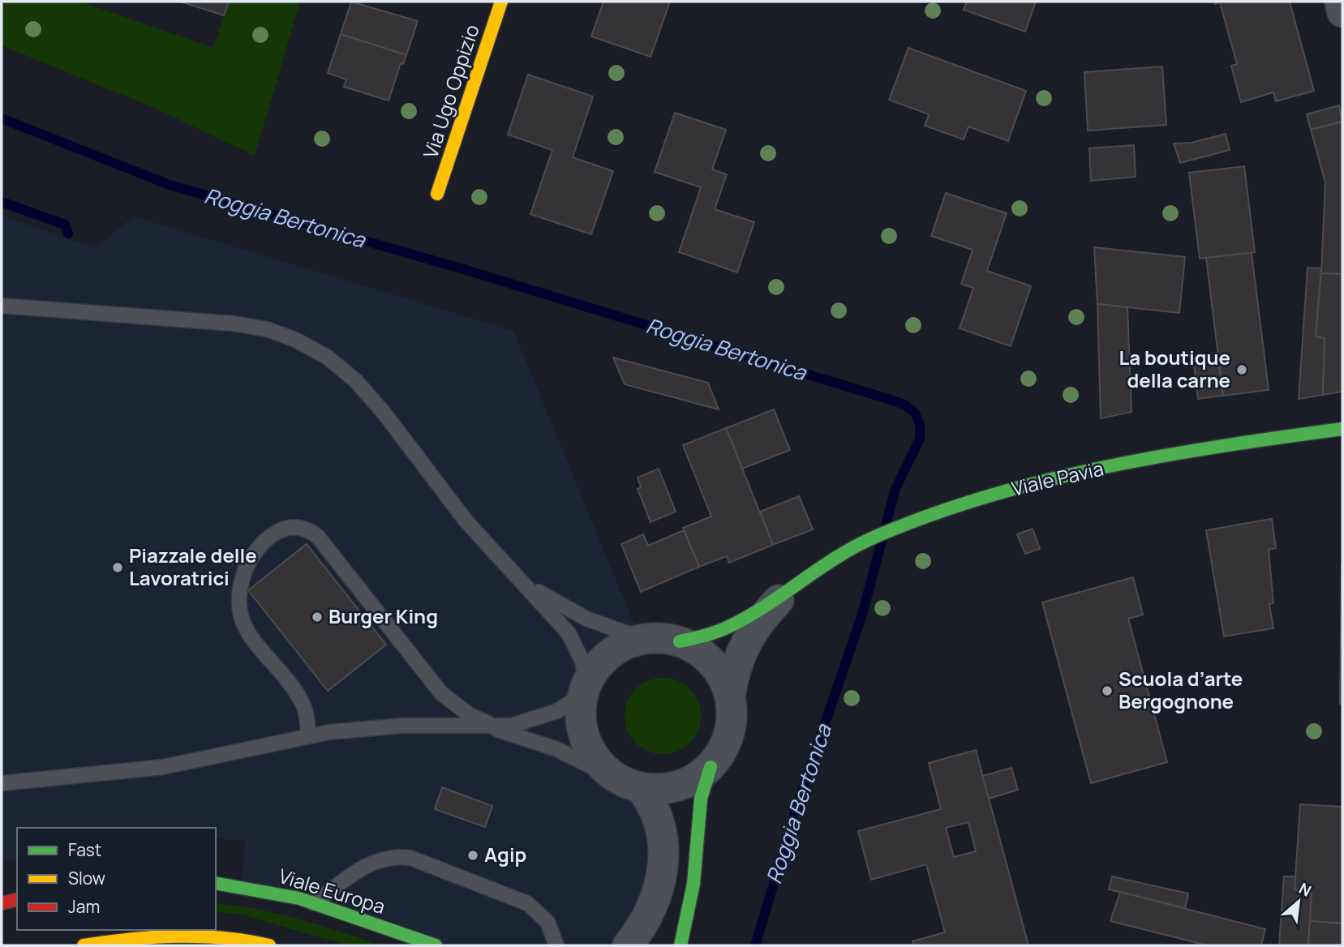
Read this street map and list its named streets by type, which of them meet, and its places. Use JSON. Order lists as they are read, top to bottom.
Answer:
{
  "streets": {
    "street": ["Via Ugo Oppizio", "Viale Pavia", "Viale Europa"]
  },
  "water": ["Roggia Bertonica"],
  "places": [
    "La boutique della carne",
    "Piazzale delle Lavoratrici",
    "Burger King",
    "Scuola d’arte Bergognone",
    "Agip"
  ],
  "legend": ["Fast", "Slow", "Jam"],
  "north": "top right"
}
